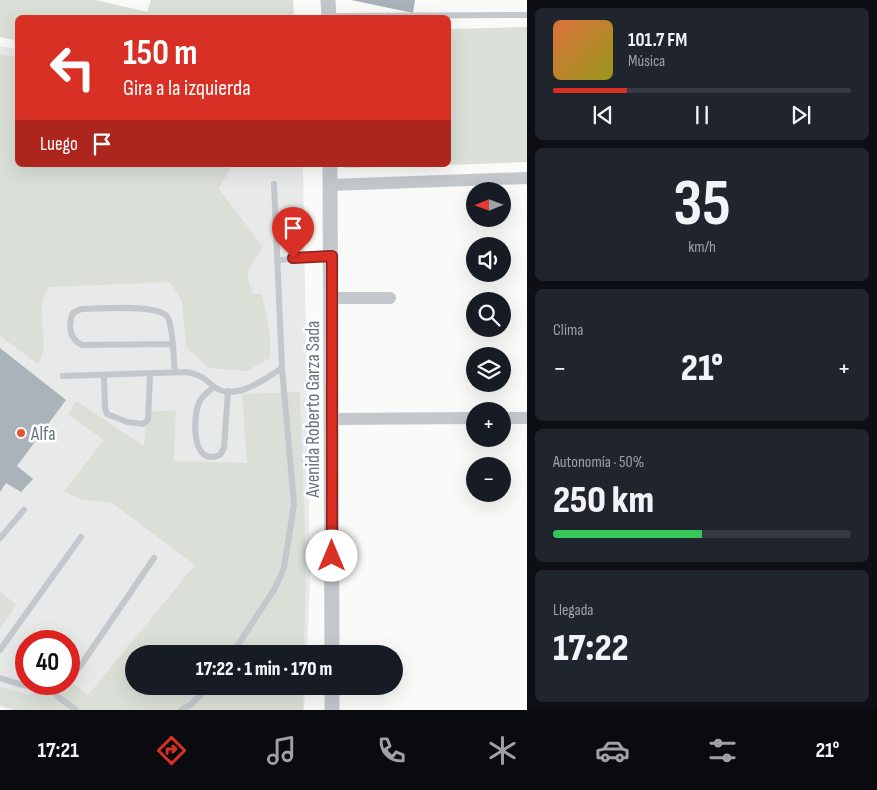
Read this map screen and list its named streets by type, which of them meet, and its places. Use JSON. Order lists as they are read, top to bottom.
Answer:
{
  "streets": {
    "street": ["Avenida Roberto Garza Sada"]
  },
  "places": ["Alfa"],
  "north": "left",
  "page": {
    "turn": ["150 m", "Gira a la izquierda"],
    "song": ["101.7 FM", "Música"],
    "then": "Luego",
    "tile": [
      ["35", "km/h"],
      "Clima",
      ["Autonomía · 50%", "250 km"],
      ["Llegada", "17:22"]
    ],
    "map_buttons": ["+", "−"],
    "heat": ["−", "21°", "+"],
    "limit": "40",
    "trip": "17:22 · 1 min · 170 m",
    "tabs": ["17:21", "21°"]
  }
}
